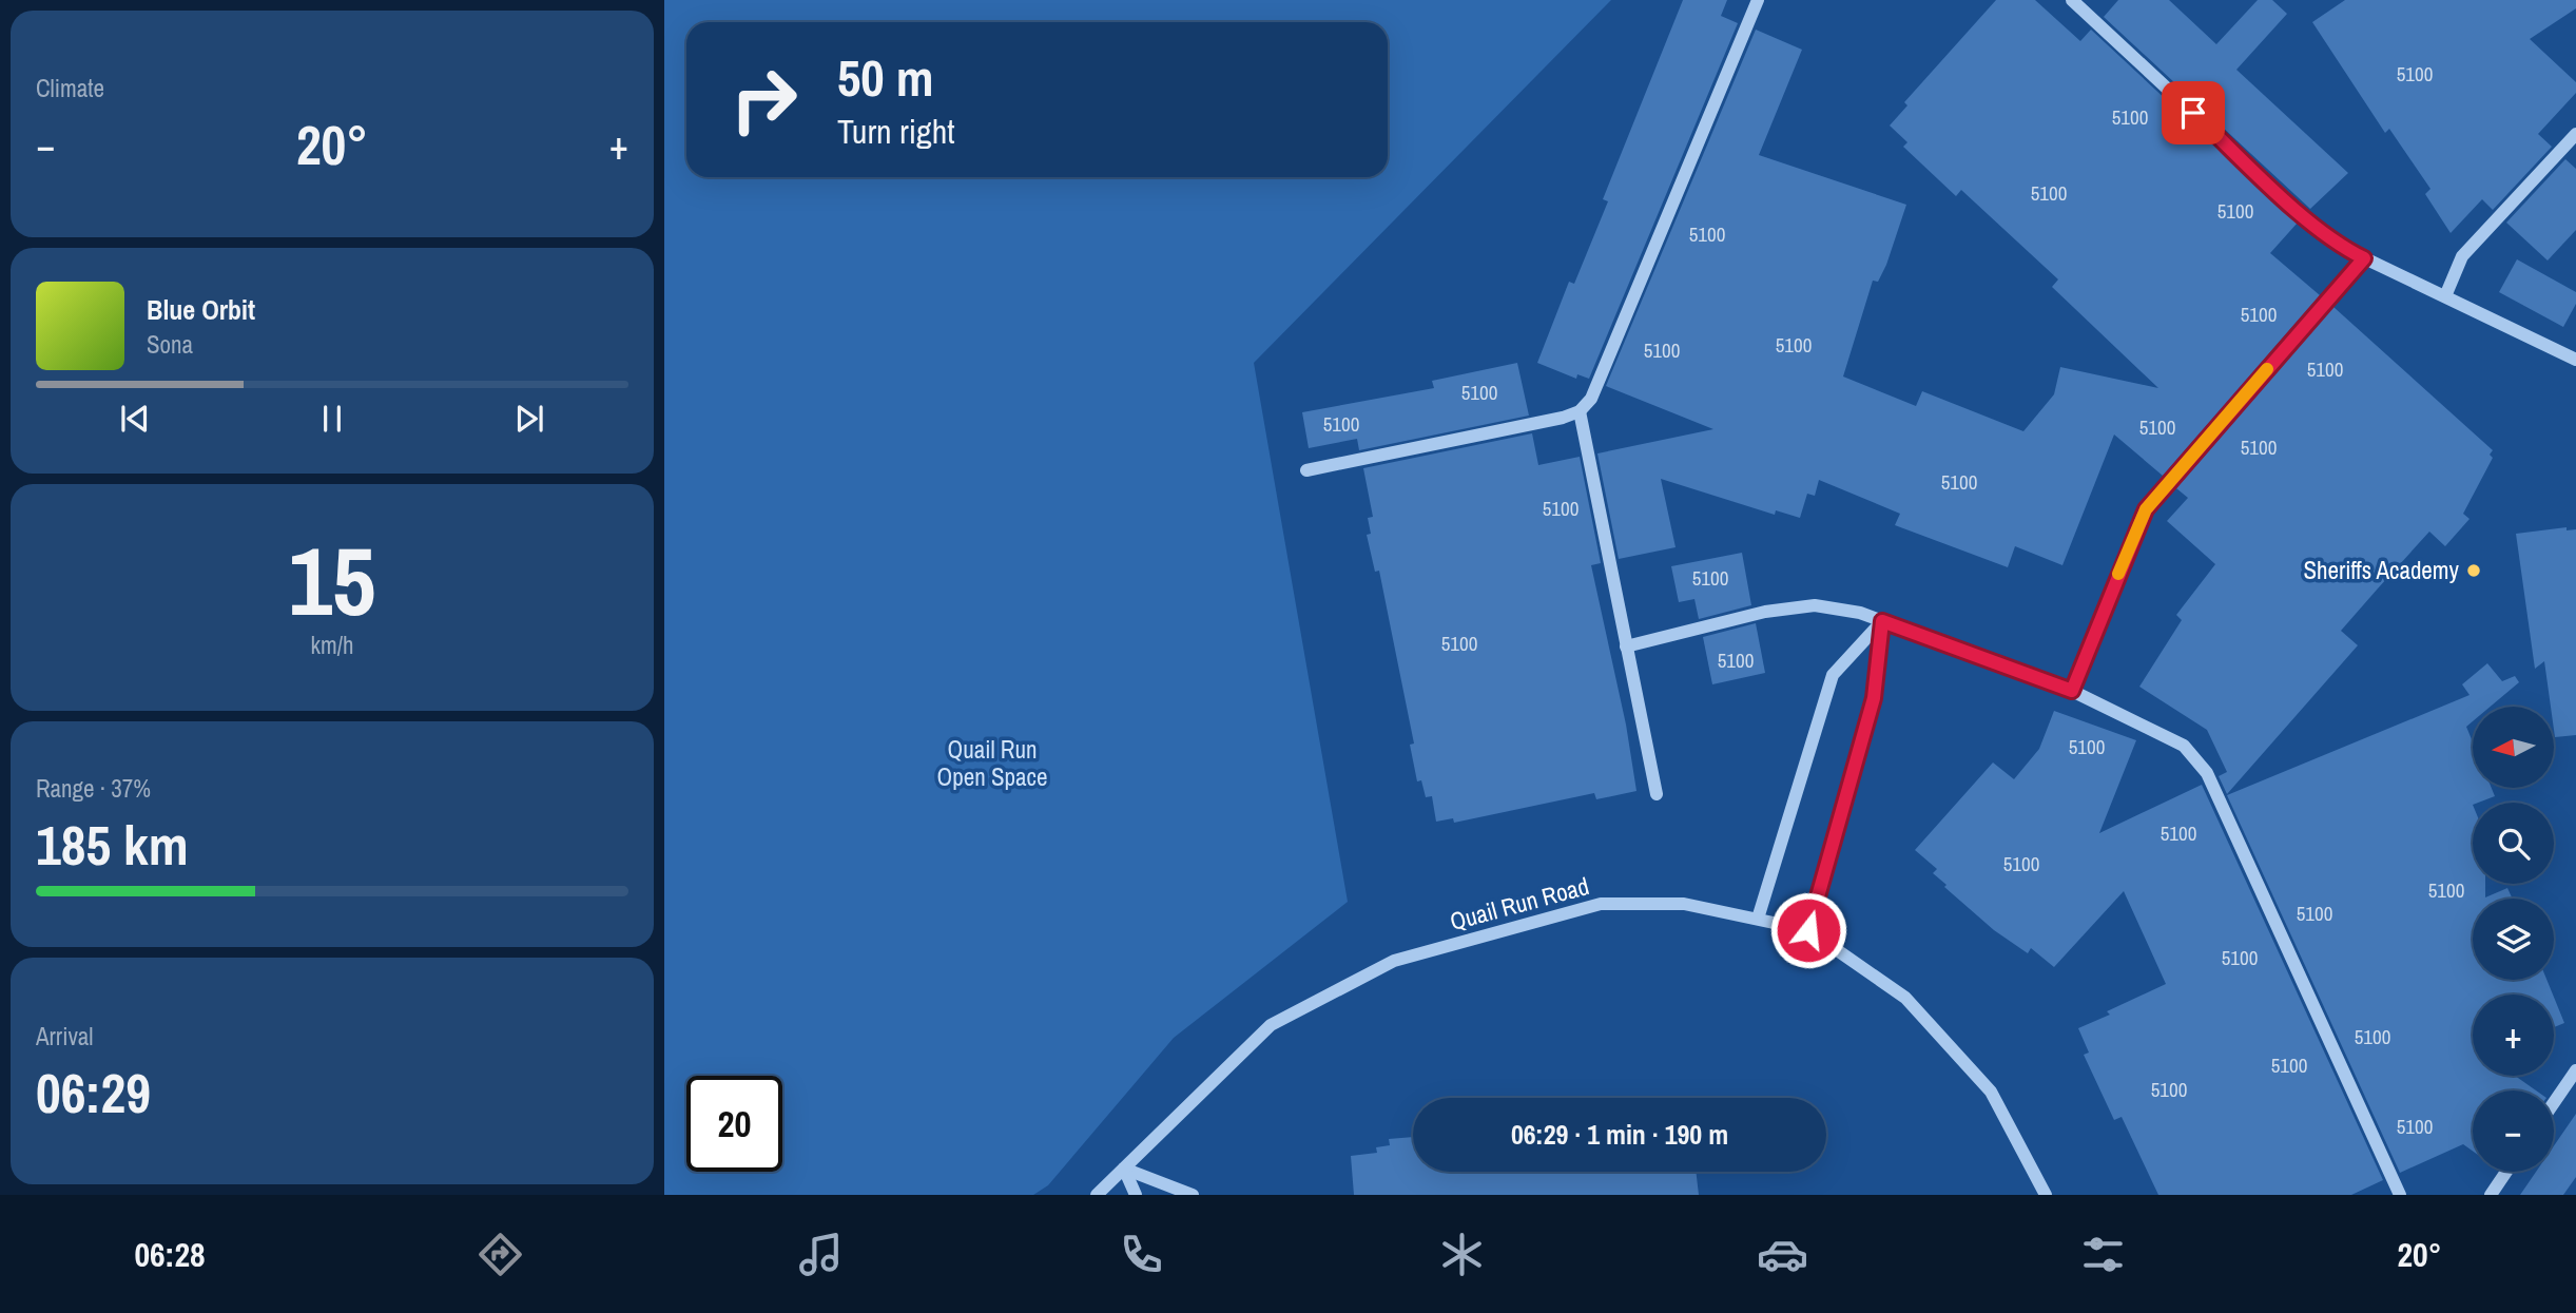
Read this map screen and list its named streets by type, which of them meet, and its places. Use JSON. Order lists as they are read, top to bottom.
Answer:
{
  "streets": {
    "street": ["Quail Run Road"]
  },
  "parks": ["Quail Run Open Space"],
  "places": ["Sheriffs Academy"],
  "house_numbers": [
    "5100",
    "5100",
    "5100",
    "5100",
    "5100",
    "5100",
    "5100",
    "5100",
    "5100",
    "5100",
    "5100",
    "5100",
    "5100",
    "5100",
    "5100",
    "5100",
    "5100",
    "5100",
    "5100",
    "5100",
    "5100",
    "5100",
    "5100",
    "5100",
    "5100",
    "5100",
    "5100",
    "5100"
  ],
  "north": "left",
  "page": {
    "tile": [
      "Climate",
      ["15", "km/h"],
      ["Range · 37%", "185 km"],
      ["Arrival", "06:29"]
    ],
    "turn": ["50 m", "Turn right"],
    "heat": ["−", "20°", "+"],
    "song": ["Blue Orbit", "Sona"],
    "map_buttons": ["+", "−"],
    "limit": "20",
    "trip": "06:29 · 1 min · 190 m",
    "tabs": ["06:28", "20°"]
  }
}
